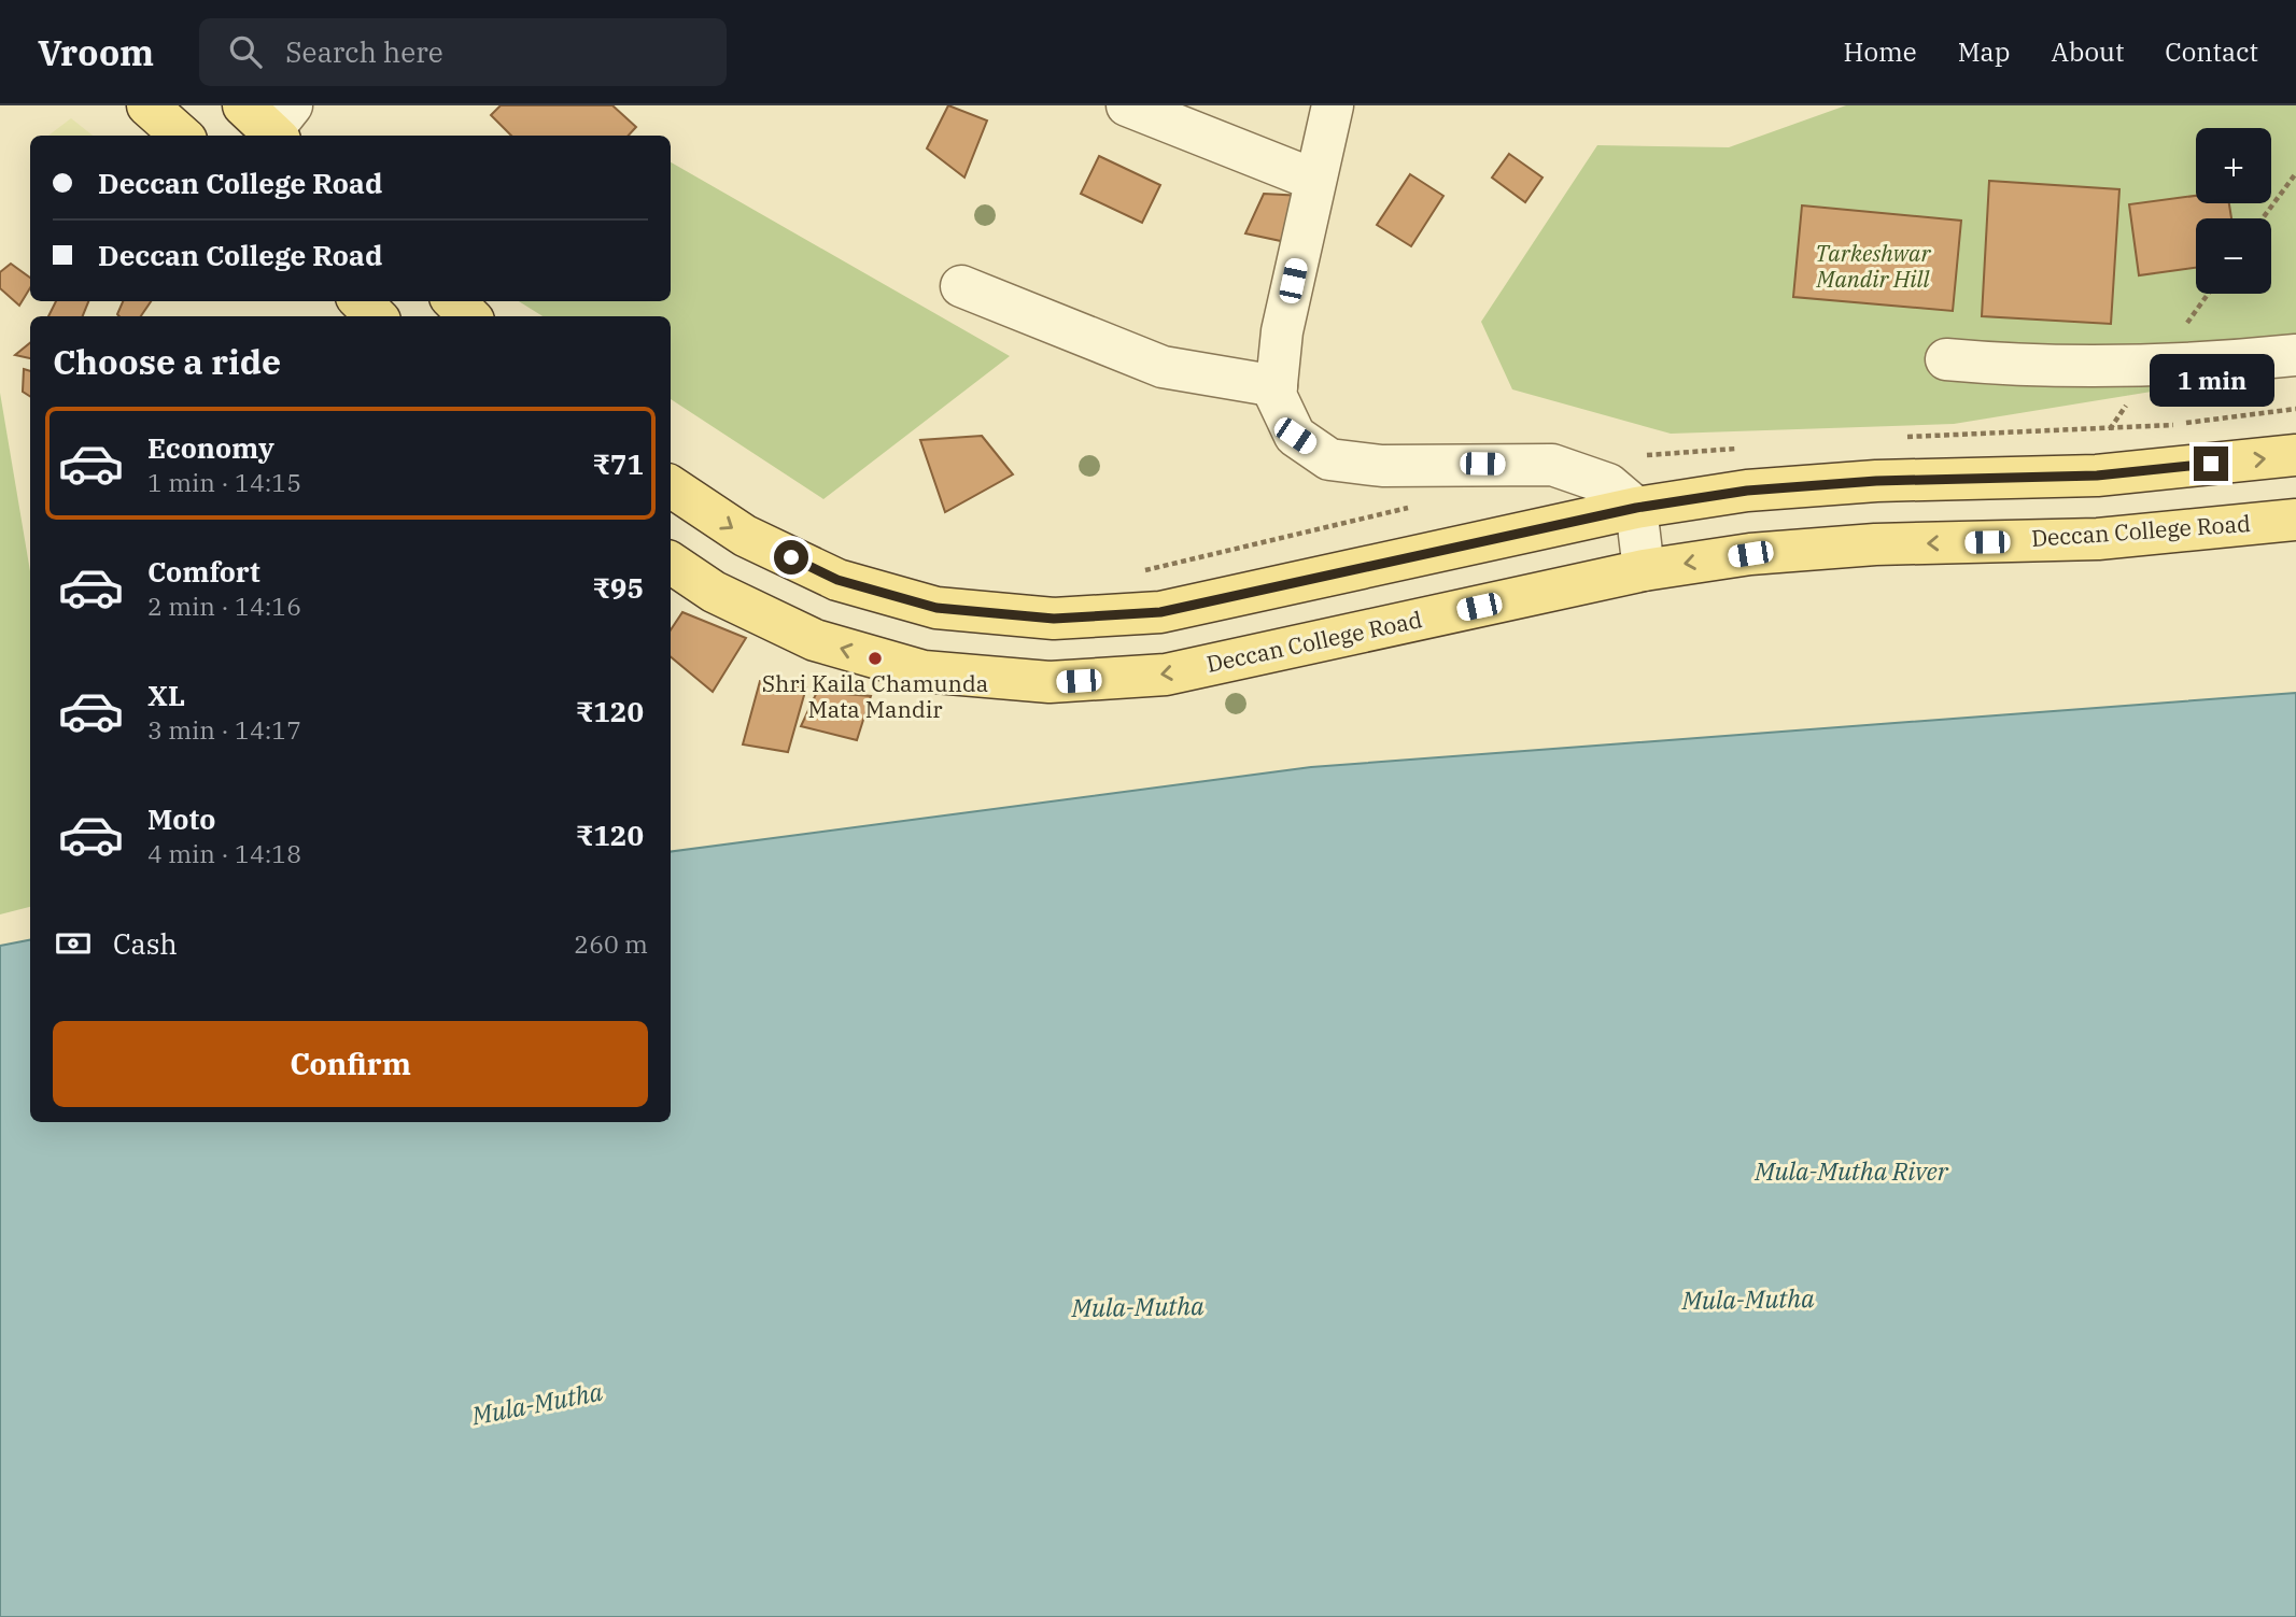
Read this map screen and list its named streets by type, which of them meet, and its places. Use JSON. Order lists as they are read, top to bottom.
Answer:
{
  "streets": {
    "main road": ["Deccan College Road"]
  },
  "water": ["Mula-Mutha River", "Mula-Mutha"],
  "parks": ["Tarkeshwar Mandir Hill"],
  "places": ["Shri Kaila Chamunda Mata Mandir"],
  "page": {
    "header": "Vroom",
    "search": "Search here",
    "nav": [
      "Home",
      "Map",
      "About",
      "Contact"
    ],
    "map_buttons": ["+", "−"],
    "banner": ["Deccan College Road", "Deccan College Road"],
    "heading": "Choose a ride",
    "bubble": "1 min",
    "list": [
      {
        "name": "Economy",
        "note": "1 min · 14:15",
        "value": "₹71"
      },
      {
        "name": "Comfort",
        "note": "2 min · 14:16",
        "value": "₹95"
      },
      {
        "name": "XL",
        "note": "3 min · 14:17",
        "value": "₹120"
      },
      {
        "name": "Moto",
        "note": "4 min · 14:18",
        "value": "₹120"
      }
    ],
    "pay": ["Cash", "260 m"],
    "buttons": "Confirm"
  }
}
